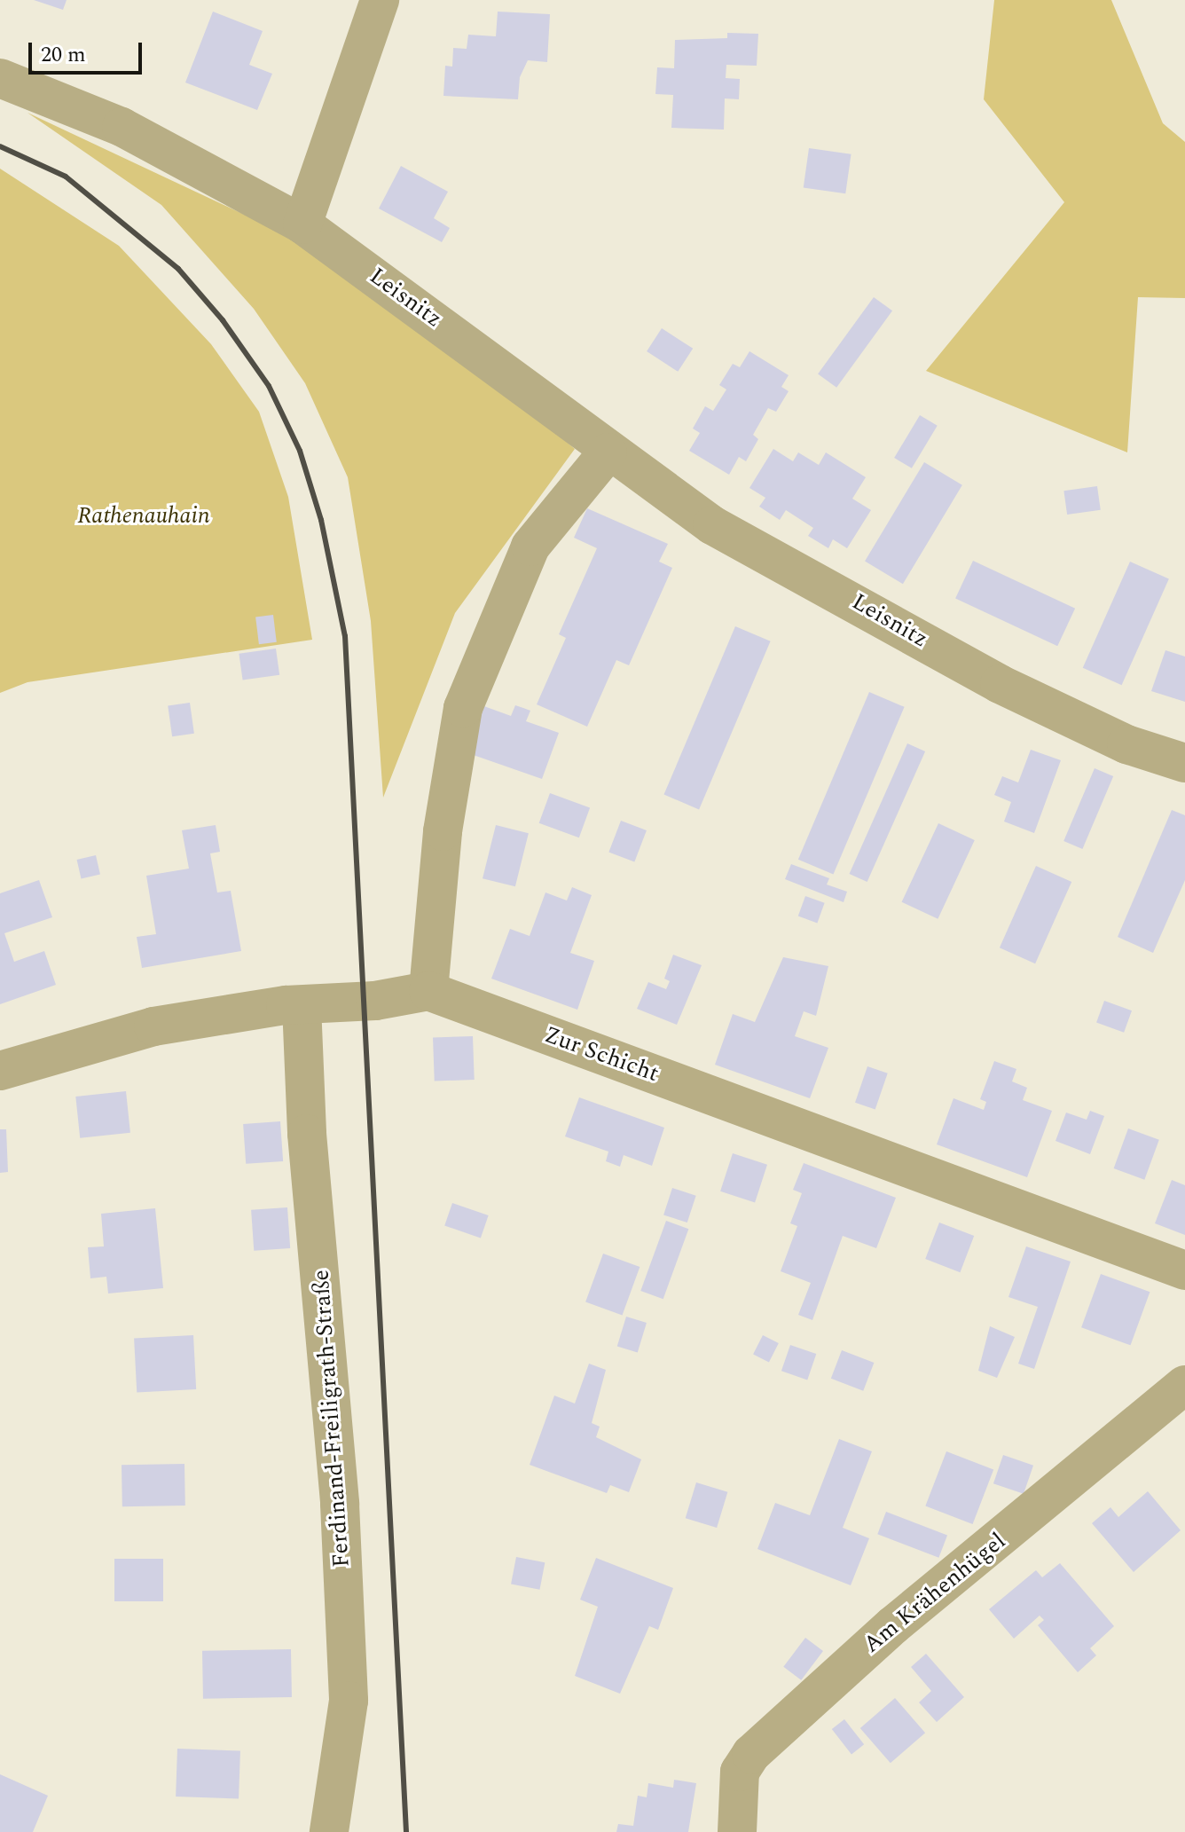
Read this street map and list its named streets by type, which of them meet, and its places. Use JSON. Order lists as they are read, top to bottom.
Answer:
{
  "streets": {
    "street": [
      "Leisnitz",
      "Zur Schicht",
      "Ferdinand-Freiligrath-Straße",
      "Am Krähenhügel"
    ]
  },
  "parks": ["Rathenauhain"],
  "scale_bar": "20 m"
}
